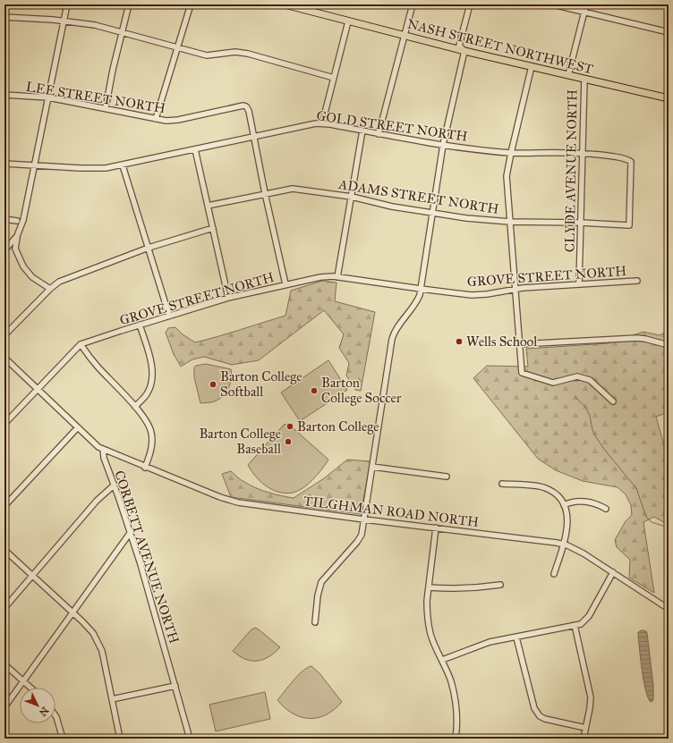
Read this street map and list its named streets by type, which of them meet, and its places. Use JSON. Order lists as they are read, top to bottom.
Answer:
{
  "streets": {
    "main road": ["NASH STREET NORTHWEST"],
    "street": [
      "LEE STREET NORTH",
      "GOLD STREET NORTH",
      "CLYDE AVENUE NORTH",
      "ADAMS STREET NORTH",
      "GROVE STREET NORTH",
      "TILGHMAN ROAD NORTH",
      "CORBETT AVENUE NORTH"
    ]
  },
  "crossings": [
    ["NASH STREET NORTHWEST", "CLYDE AVENUE NORTH"],
    ["LEE STREET NORTH", "GOLD STREET NORTH"],
    ["GOLD STREET NORTH", "CLYDE AVENUE NORTH"],
    ["GOLD STREET NORTH", "ADAMS STREET NORTH"],
    ["CLYDE AVENUE NORTH", "ADAMS STREET NORTH"],
    ["CLYDE AVENUE NORTH", "GROVE STREET NORTH"],
    ["TILGHMAN ROAD NORTH", "CORBETT AVENUE NORTH"]
  ],
  "places": [
    "Wells School",
    "Barton College Softball",
    "Barton College Soccer",
    "Barton College",
    "Barton College Baseball"
  ],
  "north": "bottom right"
}
